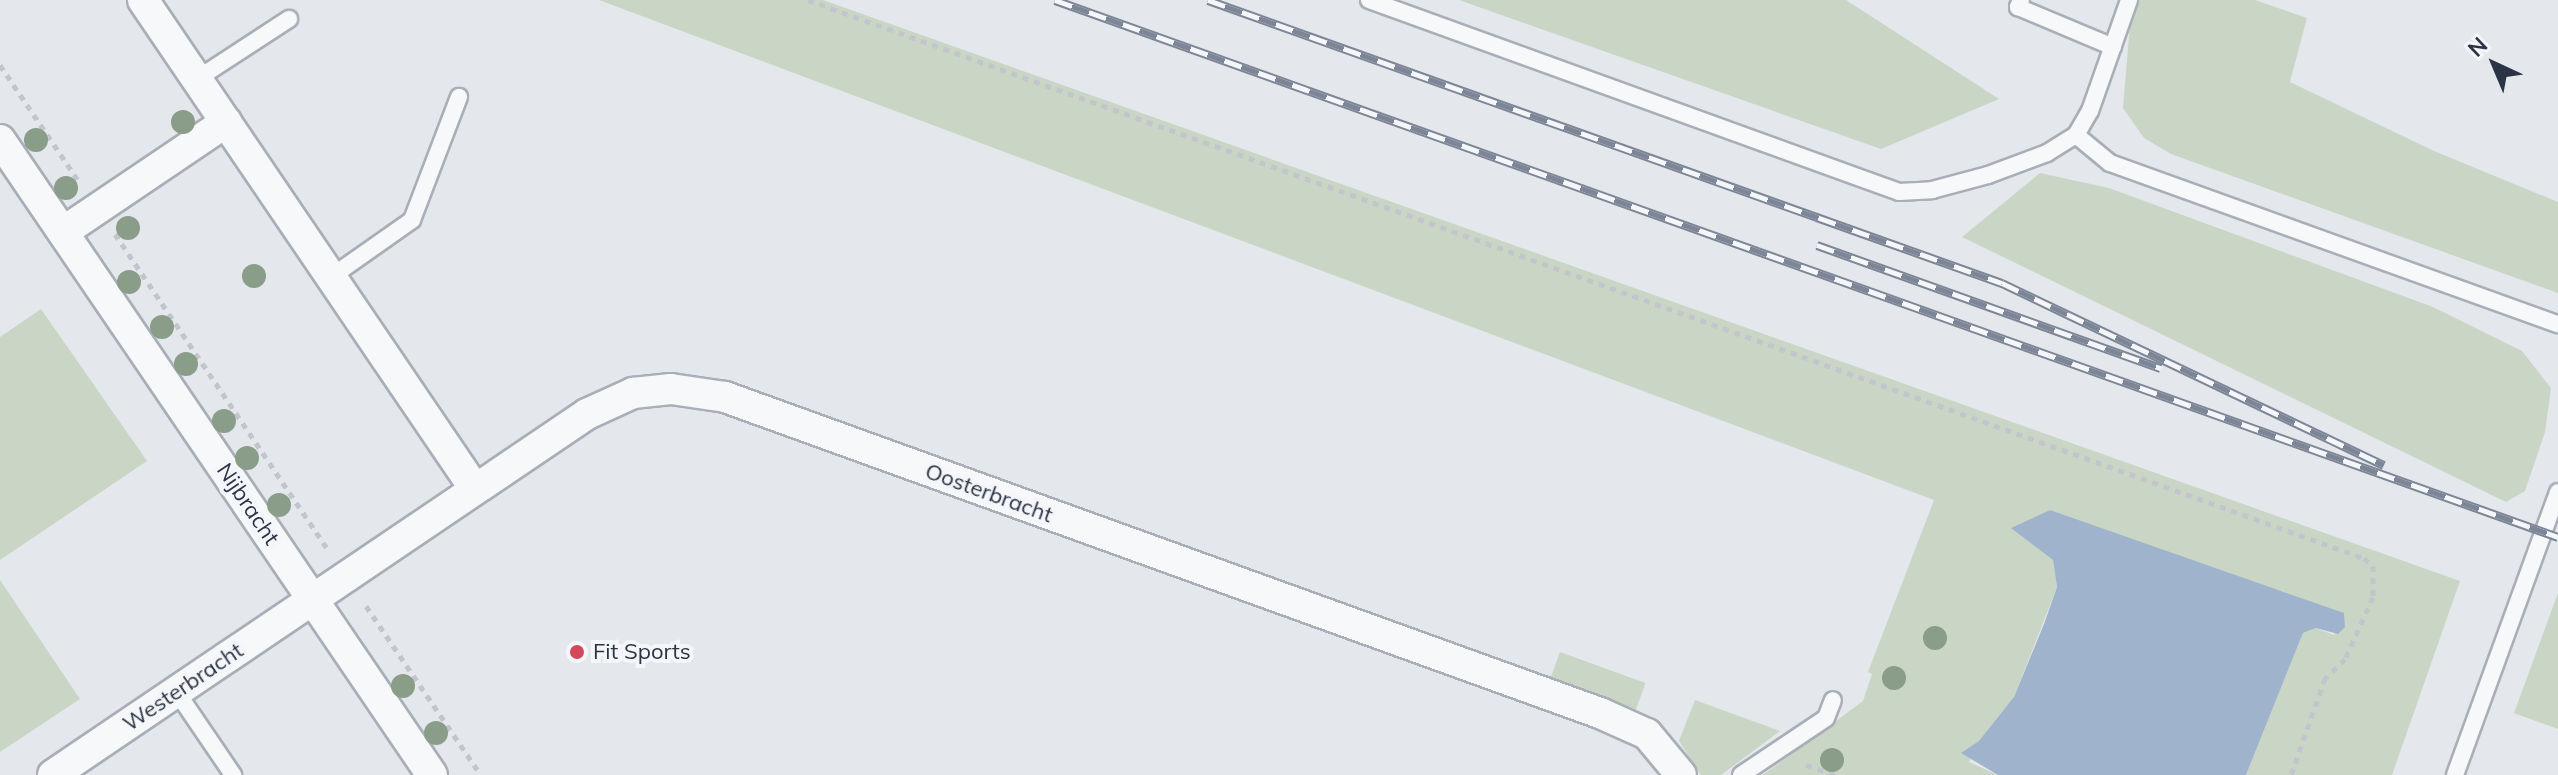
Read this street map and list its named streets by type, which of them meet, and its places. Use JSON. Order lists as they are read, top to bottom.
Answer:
{
  "streets": {
    "street": ["Oosterbracht", "Nijbracht", "Westerbracht"]
  },
  "crossings": [
    ["Oosterbracht", "Nijbracht"],
    ["Oosterbracht", "Westerbracht"],
    ["Nijbracht", "Westerbracht"]
  ],
  "places": ["Fit Sports"],
  "north": "top left"
}
